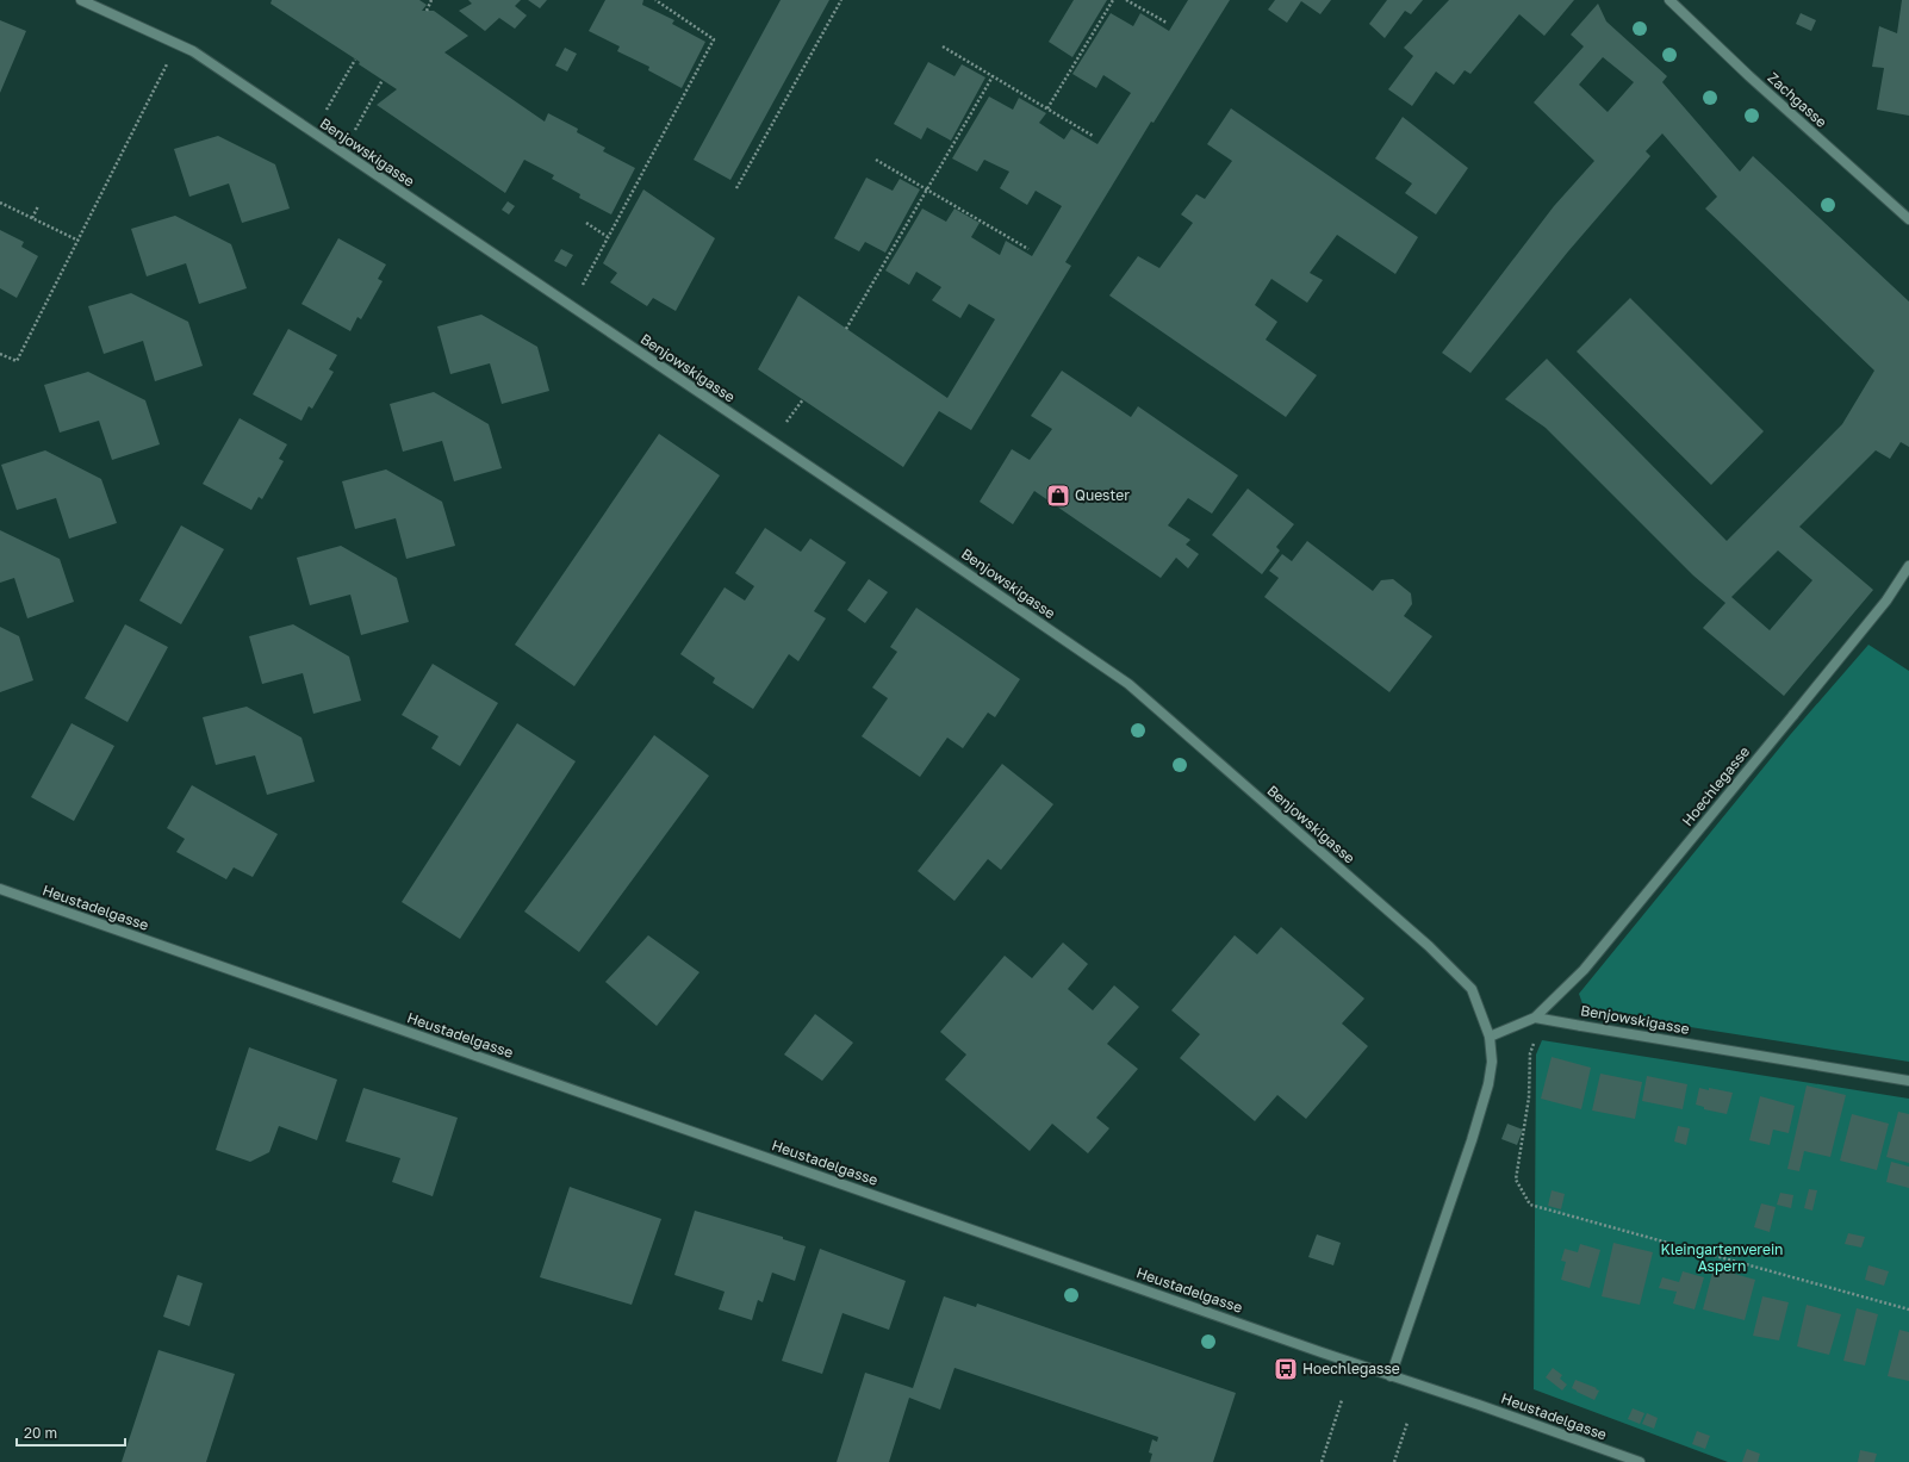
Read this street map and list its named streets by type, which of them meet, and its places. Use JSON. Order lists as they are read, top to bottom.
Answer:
{
  "streets": {
    "street": [
      "Zachgasse",
      "Benjowskigasse",
      "Hoechlegasse",
      "Heustadelgasse"
    ]
  },
  "crossings": [
    ["Benjowskigasse", "Hoechlegasse"]
  ],
  "parks": ["Kleingartenverein Aspern"],
  "places": {
    "shop": ["Quester"],
    "bus stop": ["Hoechlegasse"]
  },
  "scale_bar": "20 m"
}
